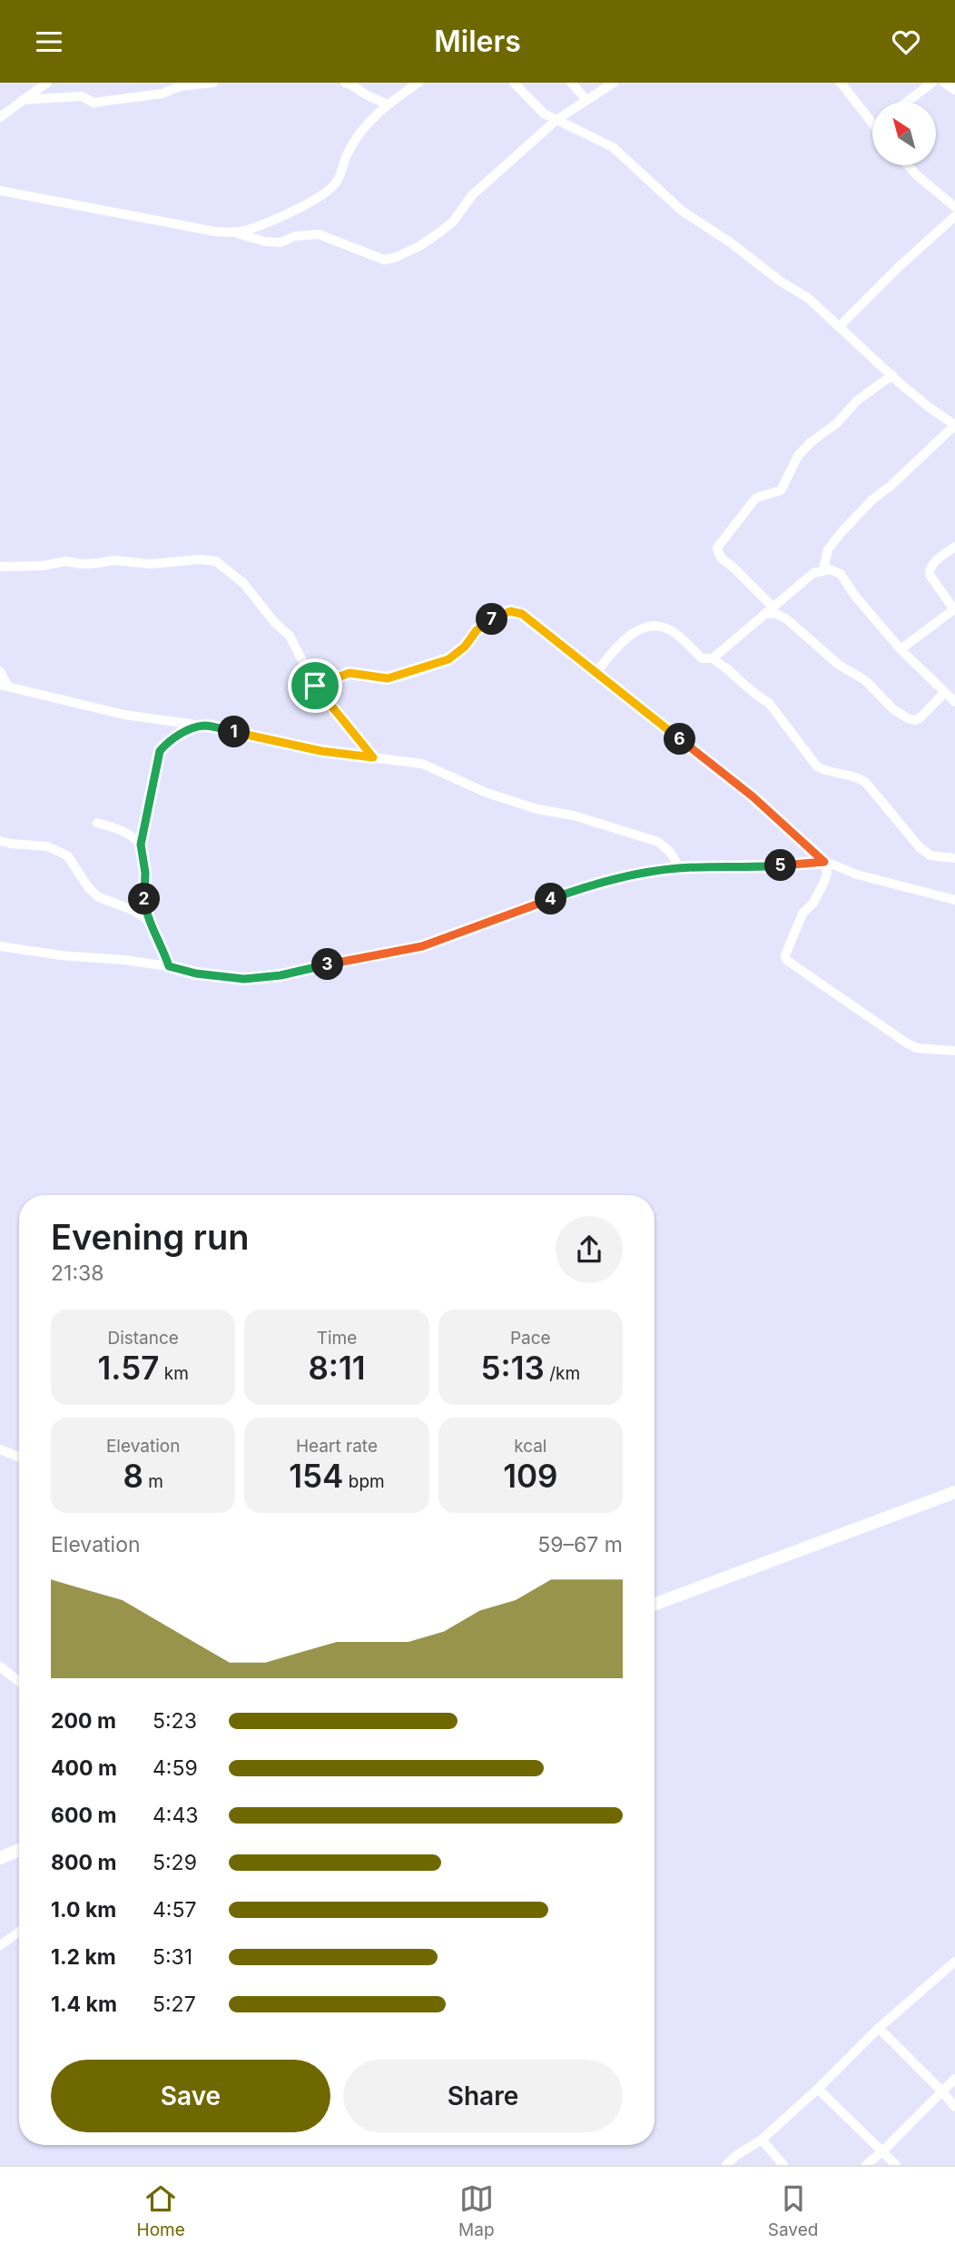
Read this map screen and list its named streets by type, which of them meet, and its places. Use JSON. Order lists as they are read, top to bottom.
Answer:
{
  "north": "top left",
  "page": {
    "header": "Milers",
    "pins": [
      "7",
      "1",
      "6",
      "5",
      "2",
      "4",
      "3"
    ],
    "heading": ["Evening run", "21:38"],
    "stats": [
      ["Distance", "1.57 km"],
      ["Time", "8:11"],
      ["Pace", "5:13 /km"],
      ["Elevation", "8 m"],
      ["Heart rate", "154 bpm"],
      ["kcal", "109"]
    ],
    "chart": ["Elevation", "59–67 m"],
    "list": [
      {
        "name": "200 m",
        "note": "5:23"
      },
      {
        "name": "400 m",
        "note": "4:59"
      },
      {
        "name": "600 m",
        "note": "4:43"
      },
      {
        "name": "800 m",
        "note": "5:29"
      },
      {
        "name": "1.0 km",
        "note": "4:57"
      },
      {
        "name": "1.2 km",
        "note": "5:31"
      },
      {
        "name": "1.4 km",
        "note": "5:27"
      }
    ],
    "buttons": ["Save", "Share"],
    "tabs": ["Home", "Map", "Saved"]
  }
}
